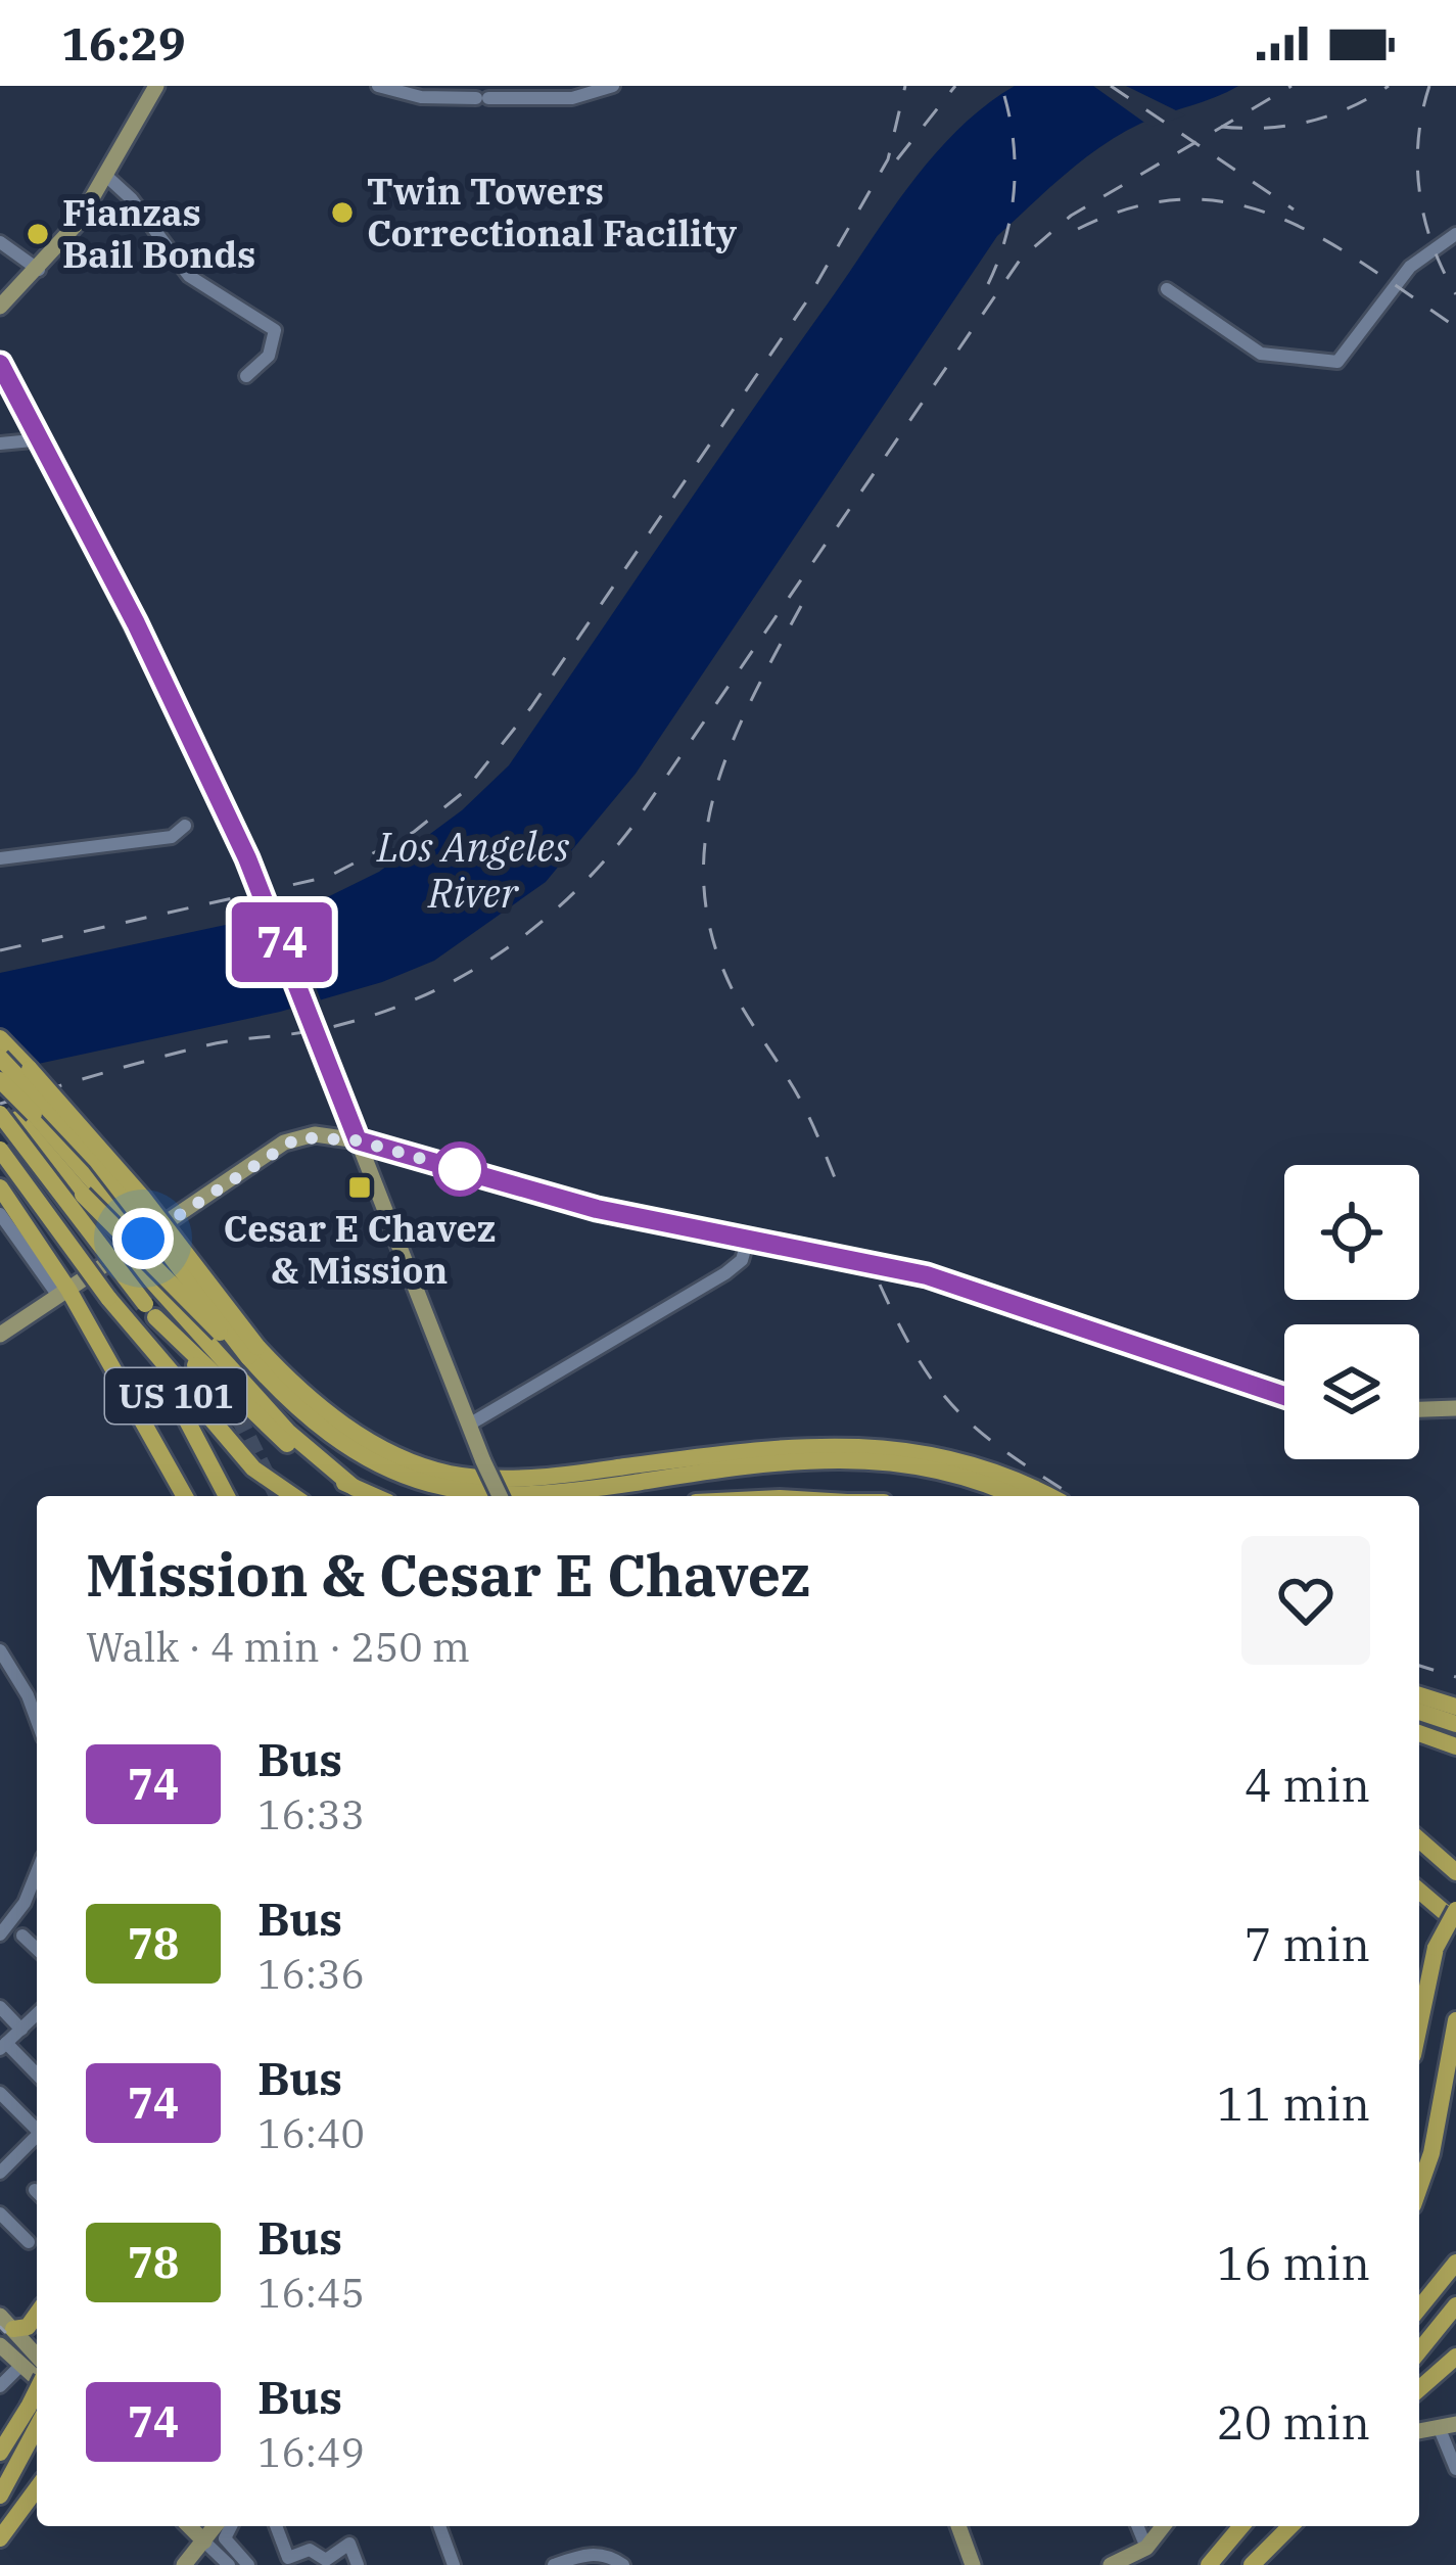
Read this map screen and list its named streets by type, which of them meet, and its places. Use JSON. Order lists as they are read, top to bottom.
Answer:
{
  "streets": {
    "highway": ["US 101"]
  },
  "water": ["Los Angeles River"],
  "places": {
    "other": ["Twin Towers Correctional Facility", "Fianzas Bail Bonds"],
    "transit": ["Cesar E Chavez & Mission"]
  },
  "lines": ["bus line 74"],
  "page": {
    "status": "16:29",
    "on_map": "74",
    "heading": ["Mission & Cesar E Chavez", "Walk · 4 min · 250 m"],
    "list": [
      {
        "mark": "74",
        "name": "Bus",
        "note": "16:33",
        "value": "4 min"
      },
      {
        "mark": "78",
        "name": "Bus",
        "note": "16:36",
        "value": "7 min"
      },
      {
        "mark": "74",
        "name": "Bus",
        "note": "16:40",
        "value": "11 min"
      },
      {
        "mark": "78",
        "name": "Bus",
        "note": "16:45",
        "value": "16 min"
      },
      {
        "mark": "74",
        "name": "Bus",
        "note": "16:49",
        "value": "20 min"
      }
    ]
  }
}
